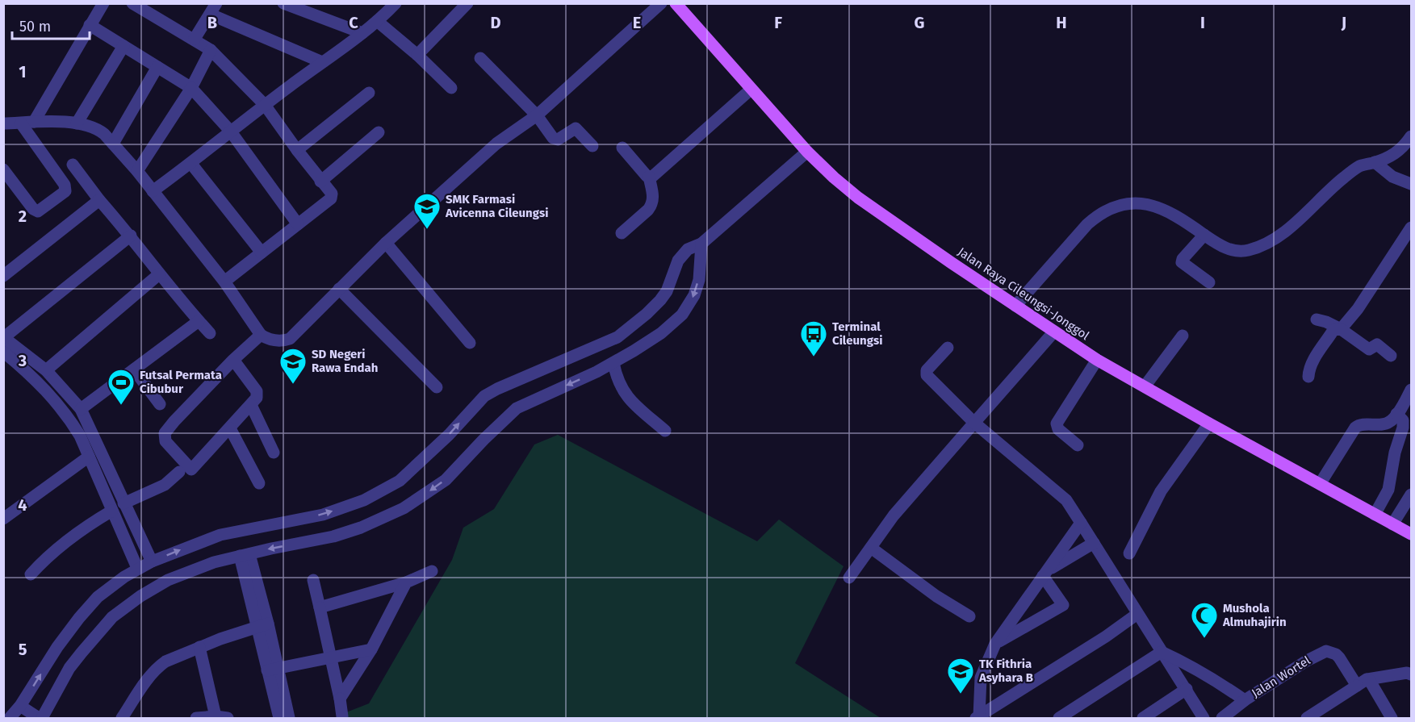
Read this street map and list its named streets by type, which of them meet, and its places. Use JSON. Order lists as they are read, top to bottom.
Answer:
{
  "streets": {
    "main road": ["Jalan Raya Cileungsi-Jonggol"],
    "street": ["Jalan Wortel"]
  },
  "places": {
    "school or university": ["SMK Farmasi Avicenna Cileungsi", "SD Negeri Rawa Endah", "TK Fithria Asyhara B"],
    "bus stop": ["Terminal Cileungsi"],
    "sports": ["Futsal Permata Cibubur"],
    "mosque": ["Mushola Almuhajirin"]
  },
  "scale_bar": "50 m",
  "grid": {
    "columns": [
      "B",
      "C",
      "D",
      "E",
      "F",
      "G",
      "H",
      "I",
      "J"
    ],
    "rows": [
      "1",
      "2",
      "3",
      "4",
      "5"
    ]
  }
}
